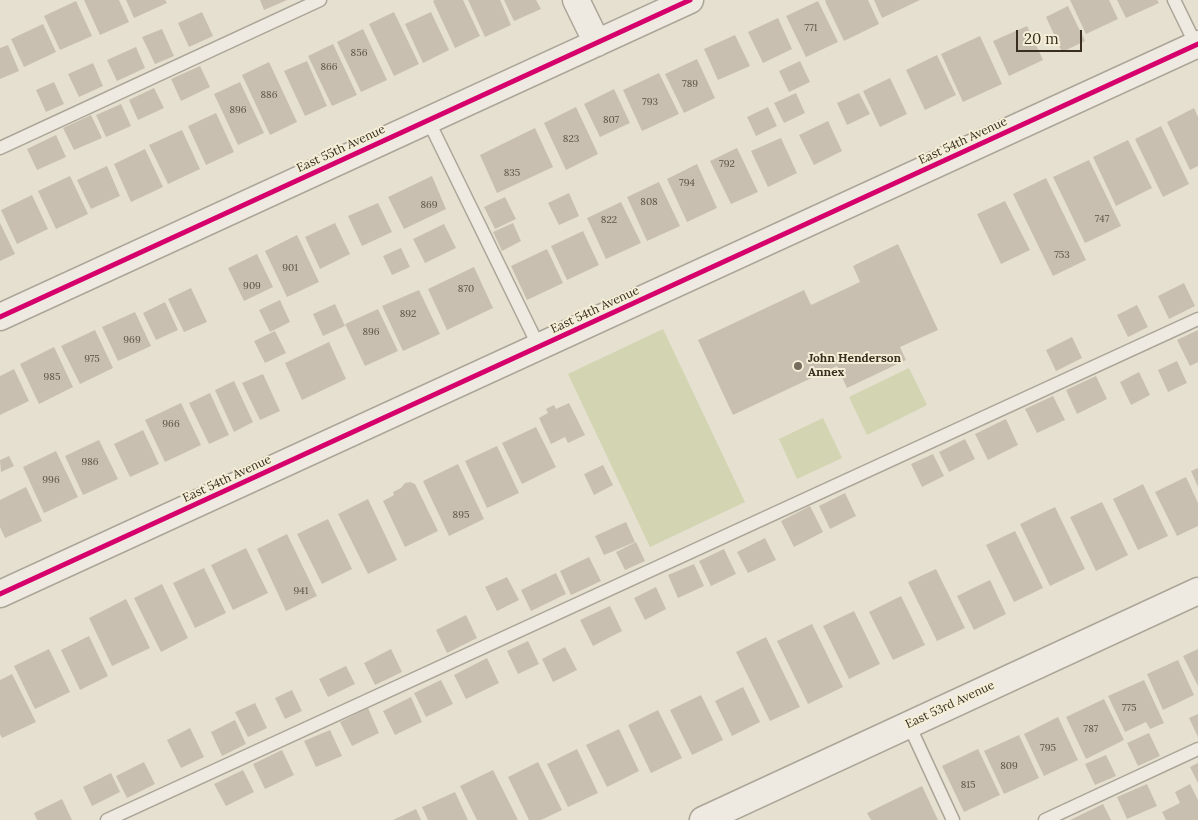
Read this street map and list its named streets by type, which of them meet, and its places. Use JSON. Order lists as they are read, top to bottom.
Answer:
{
  "streets": {
    "street": ["East 54th Avenue", "East 55th Avenue", "East 53rd Avenue"]
  },
  "places": ["John Henderson Annex"],
  "house_numbers": [
    "771",
    "856",
    "866",
    "789",
    "886",
    "793",
    "896",
    "807",
    "823",
    "792",
    "835",
    "794",
    "808",
    "869",
    "747",
    "822",
    "753",
    "901",
    "909",
    "870",
    "892",
    "896",
    "969",
    "975",
    "985",
    "966",
    "986",
    "996",
    "895",
    "941",
    "775",
    "787",
    "795",
    "809",
    "815"
  ],
  "scale_bar": "20 m"
}
